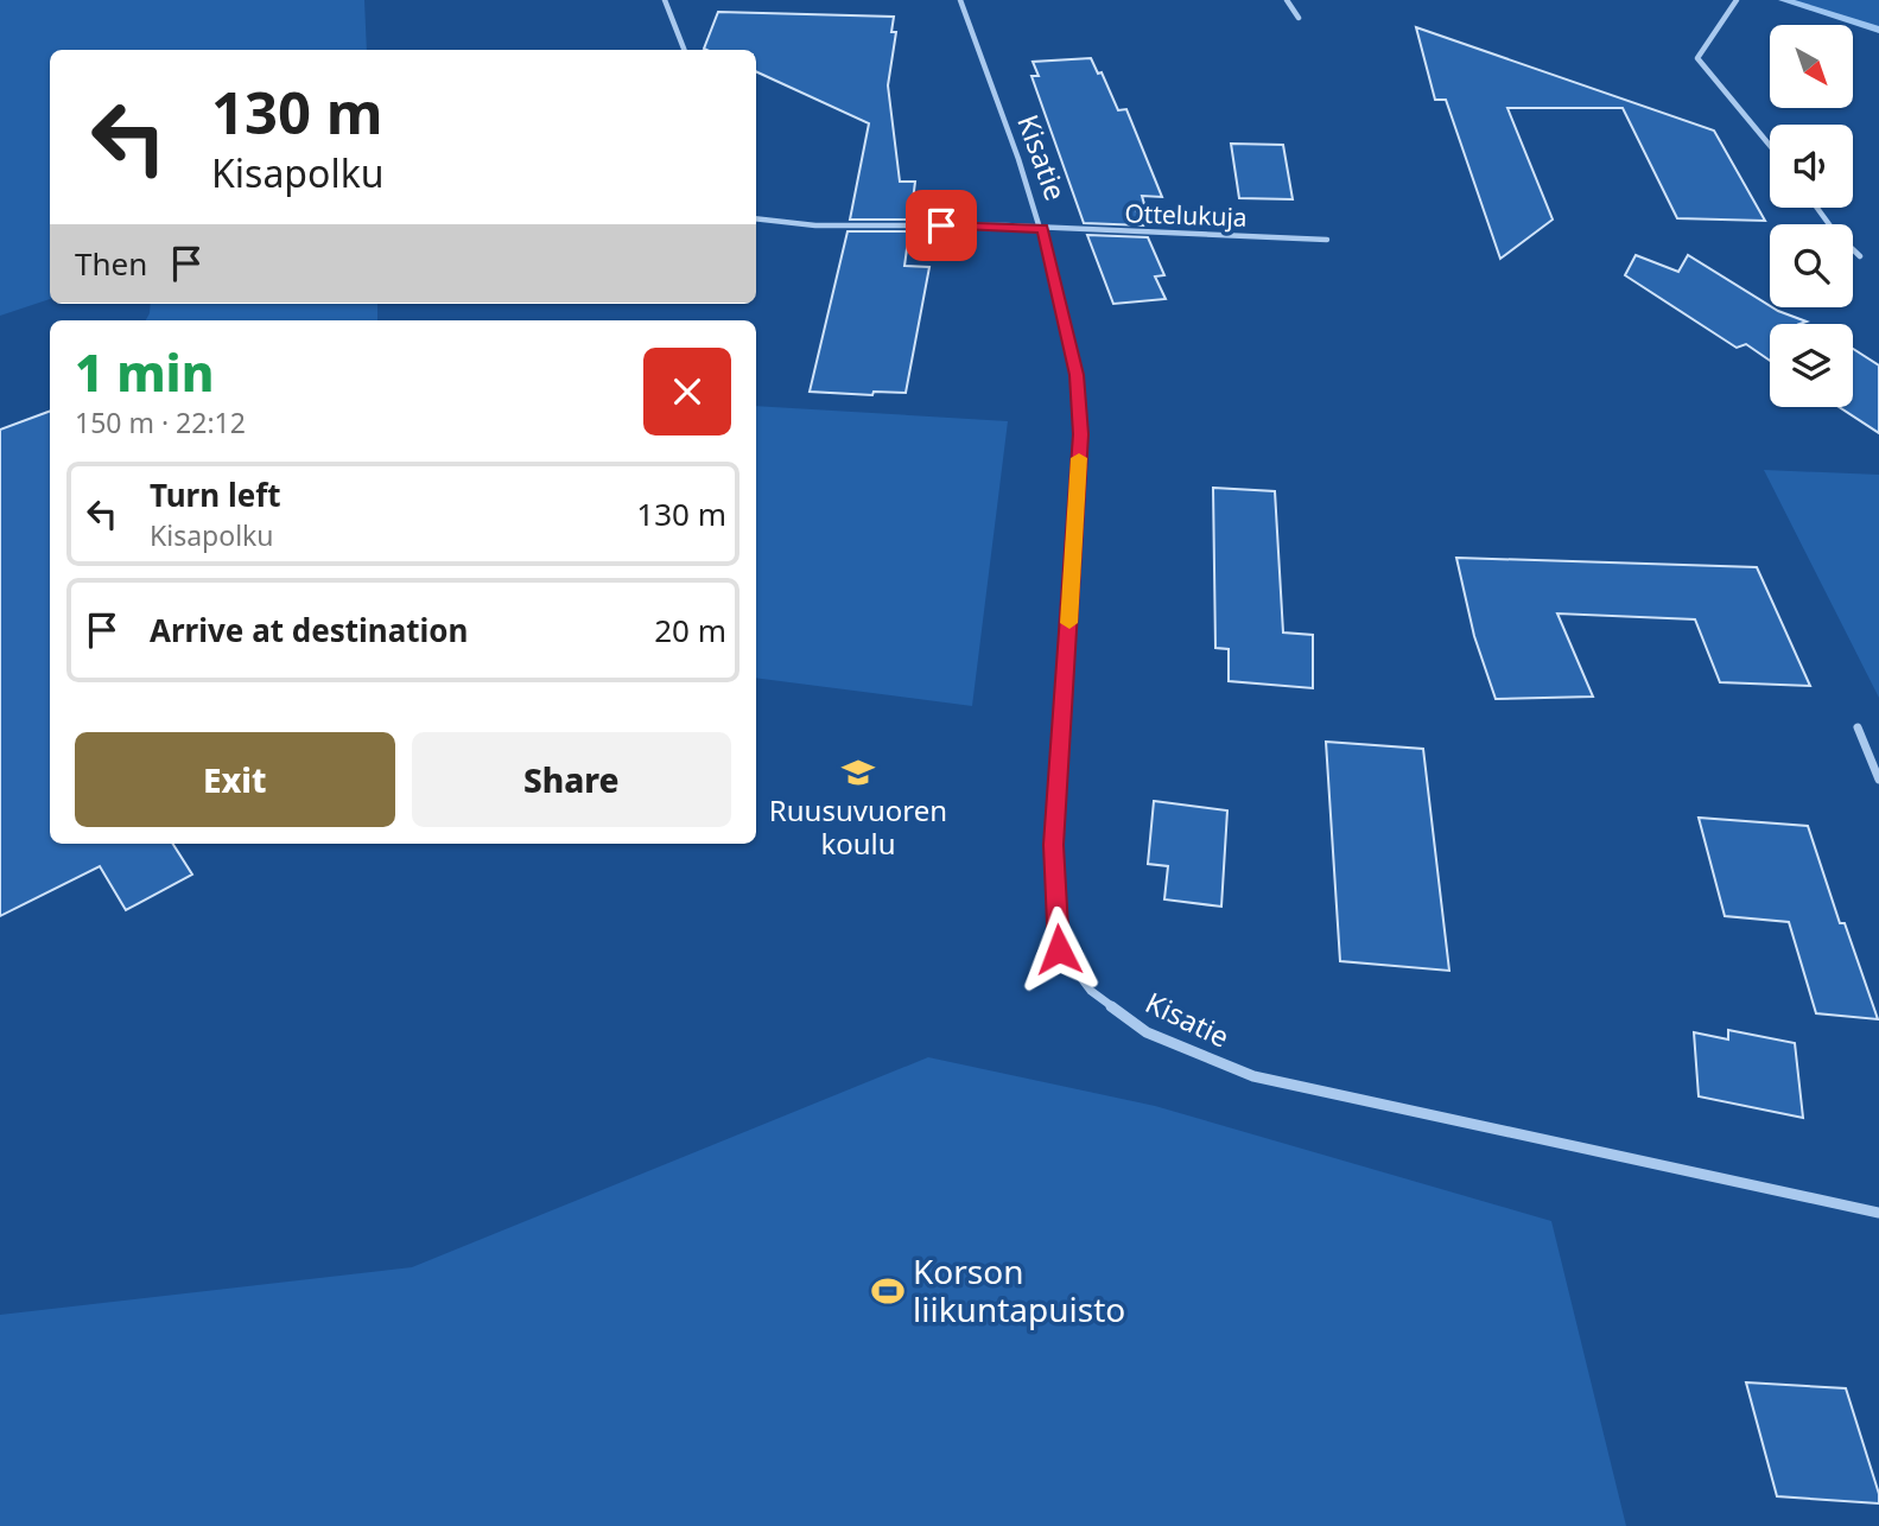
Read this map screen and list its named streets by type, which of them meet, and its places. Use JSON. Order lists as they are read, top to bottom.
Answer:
{
  "streets": {
    "street": ["Kisatie", "Ottelukuja"]
  },
  "crossings": [
    ["Kisatie", "Ottelukuja"]
  ],
  "places": {
    "school or university": ["Ruusuvuoren koulu"],
    "sports": ["Korson liikuntapuisto"]
  },
  "north": "bottom right",
  "page": {
    "turn": ["130 m", "Kisapolku"],
    "then": "Then",
    "heading": ["1 min", "150 m · 22:12"],
    "list": [
      {
        "name": "Turn left",
        "note": "Kisapolku",
        "value": "130 m"
      },
      {
        "name": "Arrive at destination",
        "value": "20 m"
      }
    ],
    "buttons": ["Exit", "Share"]
  }
}
